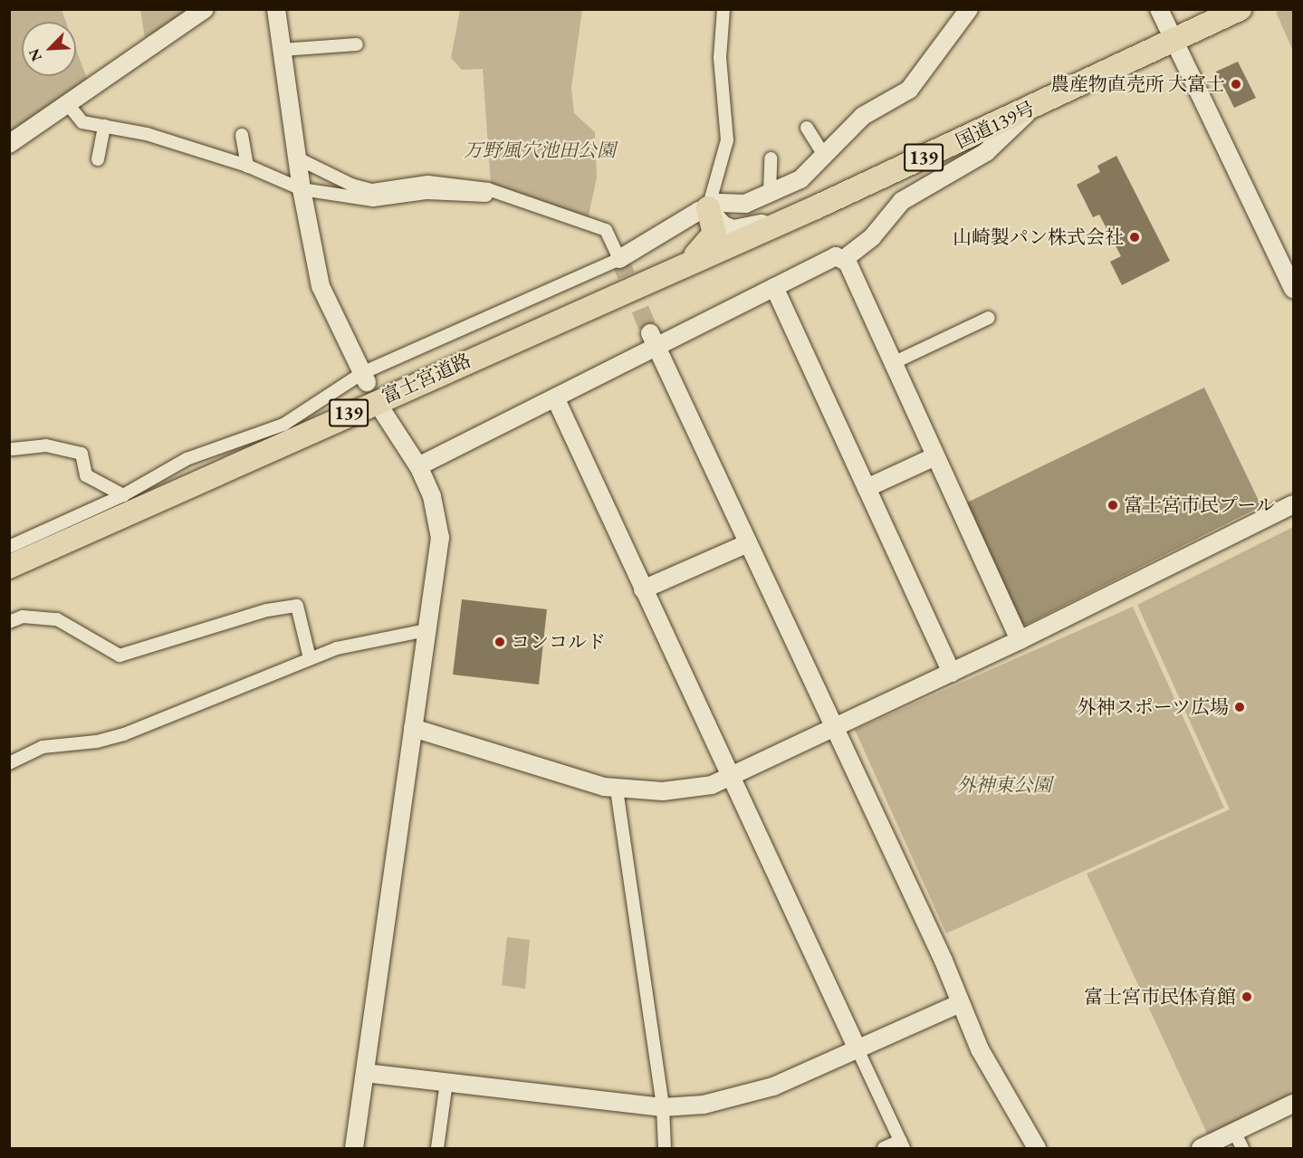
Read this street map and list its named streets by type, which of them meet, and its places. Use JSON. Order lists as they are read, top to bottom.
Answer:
{
  "streets": {
    "highway": ["国道139号", "139", "富士宮道路"]
  },
  "crossings": [
    ["国道139号", "富士宮道路"]
  ],
  "parks": ["万野風穴池田公園", "外神東公園"],
  "places": [
    "農産物直売所 大富士",
    "山崎製パン株式会社",
    "富士宮市民プール",
    "コンコルド",
    "外神スポーツ広場",
    "富士宮市民体育館"
  ],
  "north": "bottom left"
}
